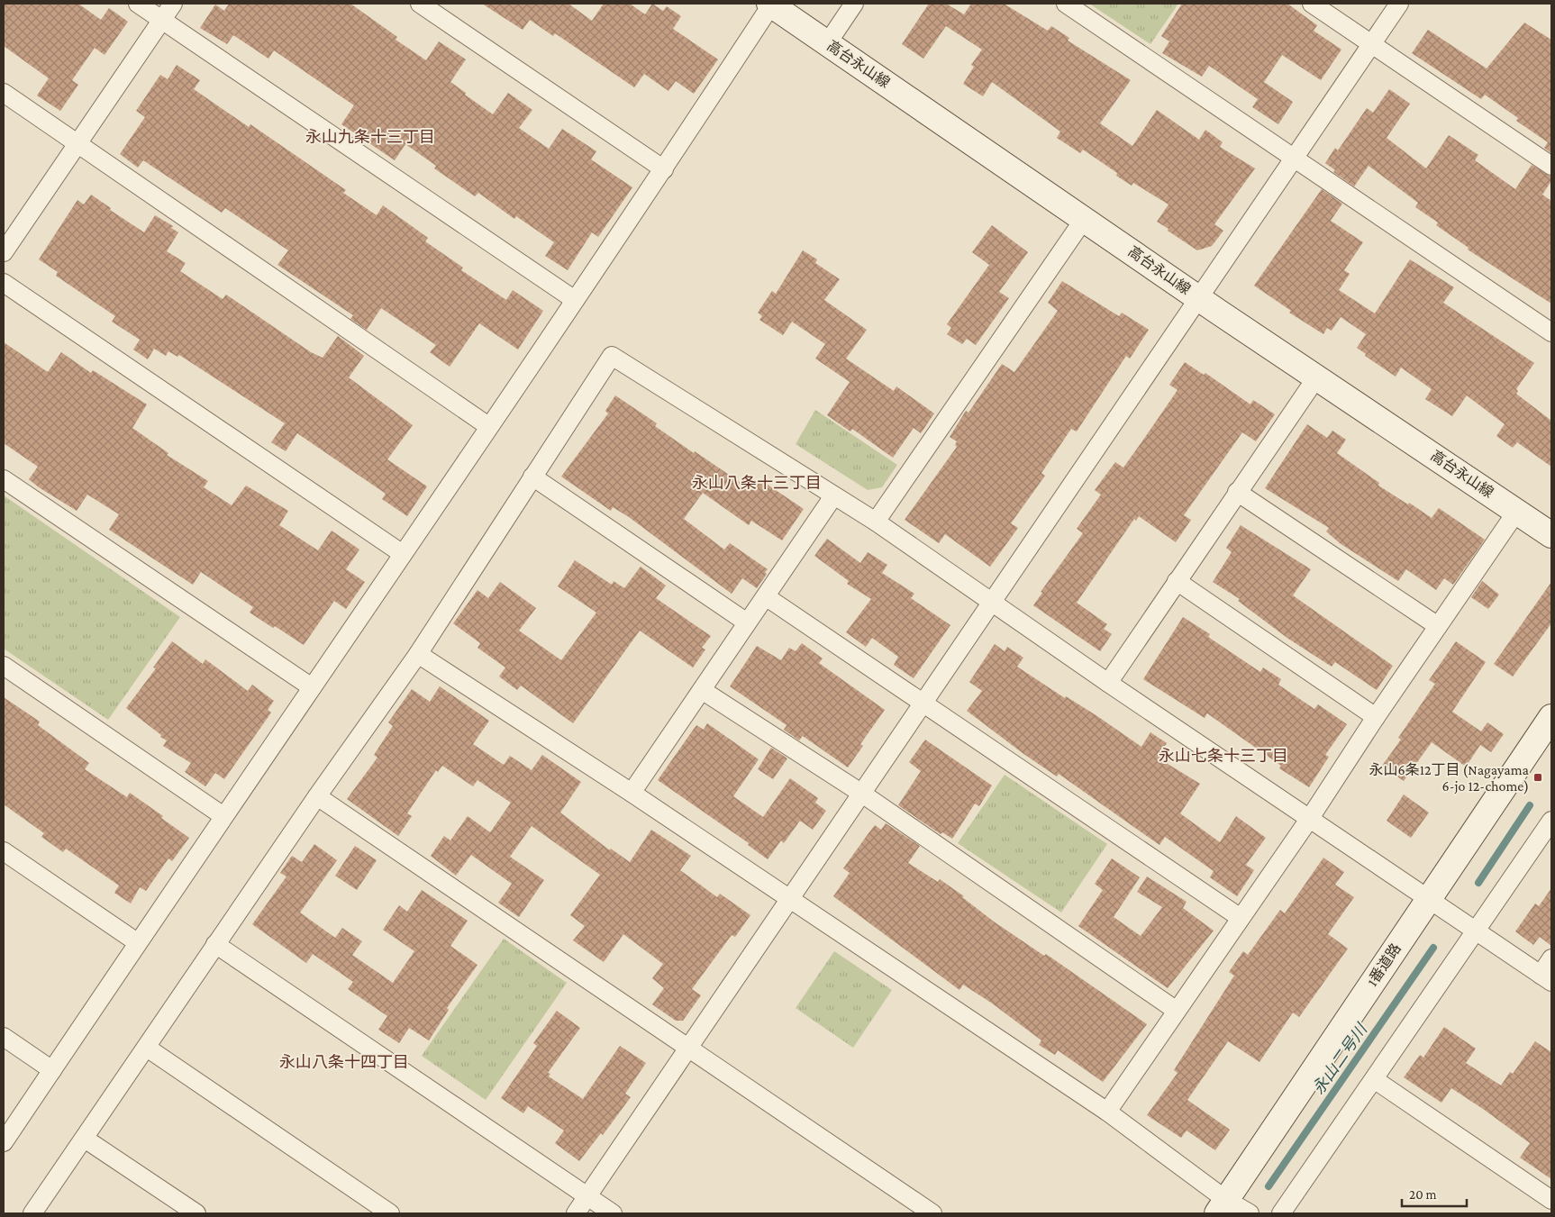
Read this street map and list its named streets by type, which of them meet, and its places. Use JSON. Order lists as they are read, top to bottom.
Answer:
{
  "streets": {
    "street": ["高台永山線", "1番道路"]
  },
  "districts": [
    "永山九条十三丁目",
    "永山八条十三丁目",
    "永山七条十三丁目",
    "永山八条十四丁目"
  ],
  "water": ["永山二号川"],
  "places": {
    "transit": ["永山6条12丁目 (Nagayama 6-jo 12-chome)"]
  },
  "scale_bar": "20 m"
}
